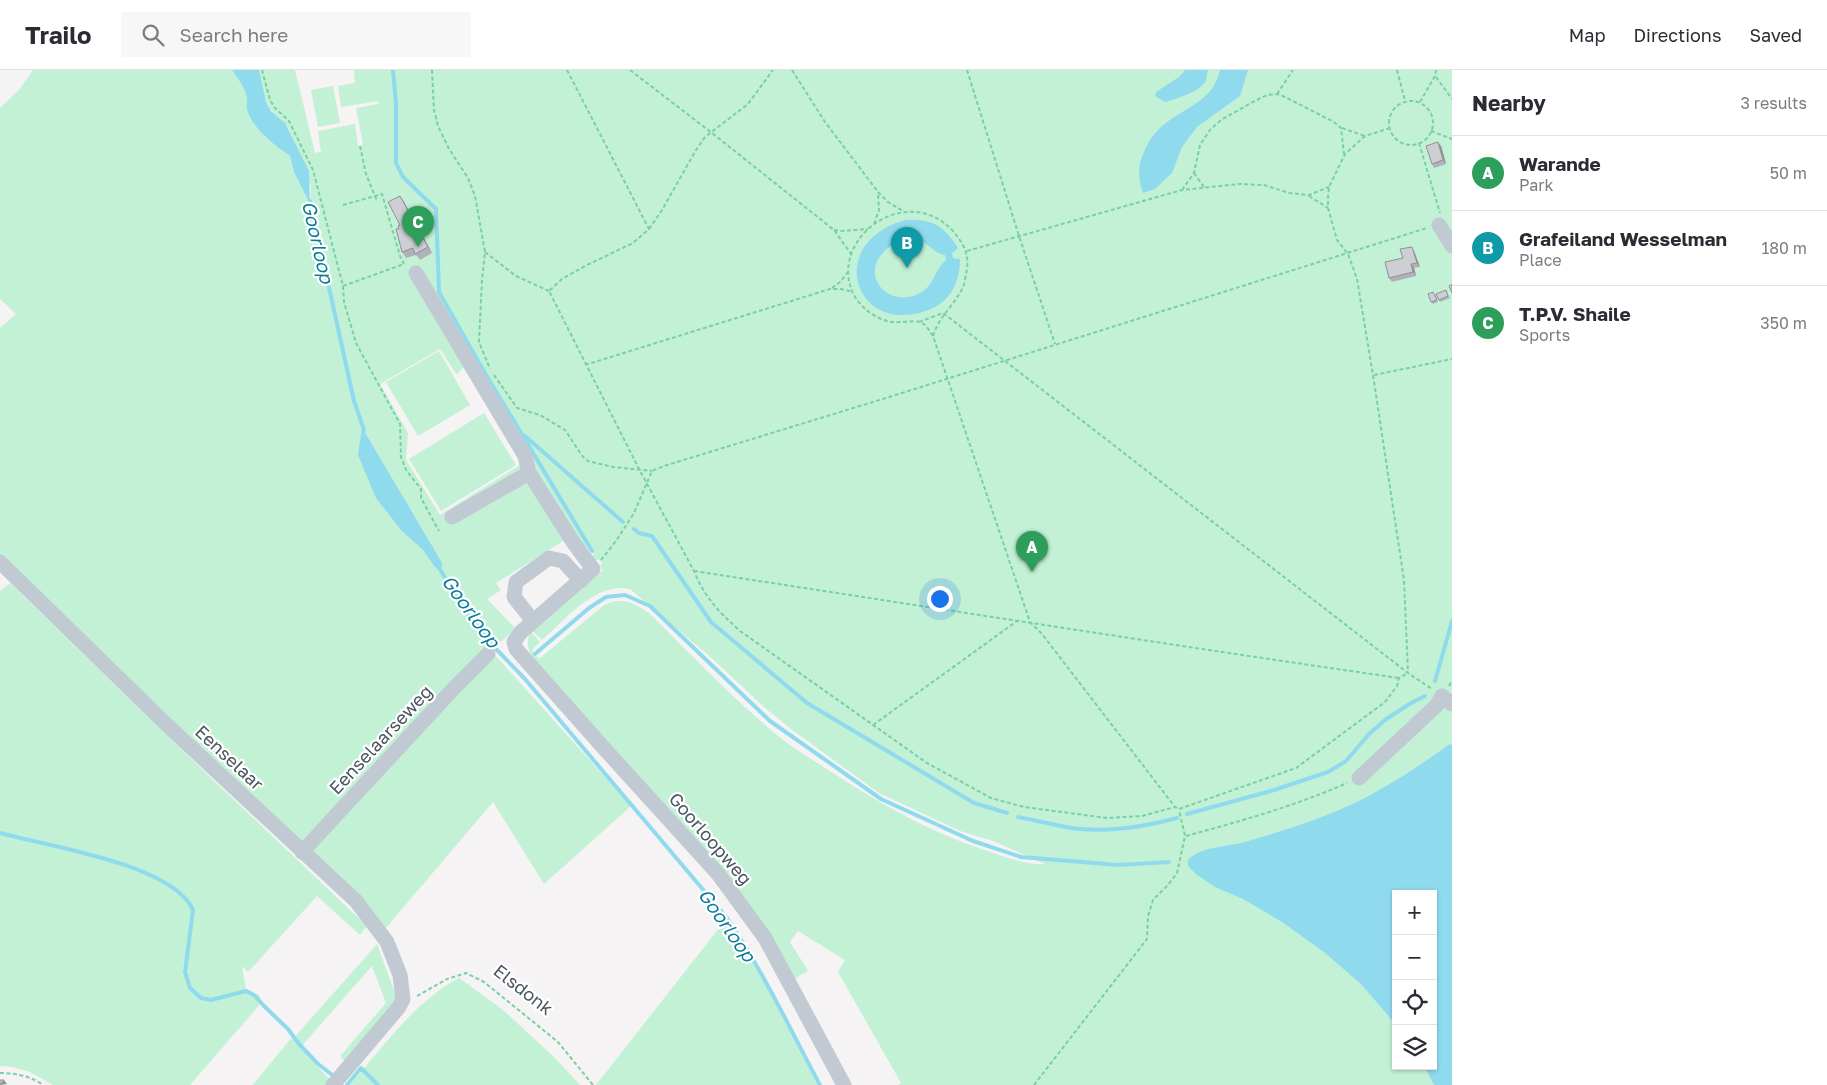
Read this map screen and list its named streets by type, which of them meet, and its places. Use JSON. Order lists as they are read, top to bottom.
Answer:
{
  "streets": {
    "street": ["Eenselaarseweg", "Eenselaar", "Goorloopweg"],
    "path": ["Elsdonk"]
  },
  "crossings": [
    ["Eenselaarseweg", "Eenselaar"],
    ["Eenselaar", "Elsdonk"]
  ],
  "water": ["Goorloop"],
  "page": {
    "header": "Trailo",
    "search": "Search here",
    "nav": ["Map", "Directions", "Saved"],
    "heading": ["Nearby", "3 results"],
    "list": [
      {
        "mark": "A",
        "name": "Warande",
        "note": "Park",
        "value": "50 m"
      },
      {
        "mark": "B",
        "name": "Grafeiland Wesselman",
        "note": "Place",
        "value": "180 m"
      },
      {
        "mark": "C",
        "name": "T.P.V. Shaile",
        "note": "Sports",
        "value": "350 m"
      }
    ],
    "pins": ["C", "B", "A"],
    "map_buttons": ["+", "−"]
  }
}
